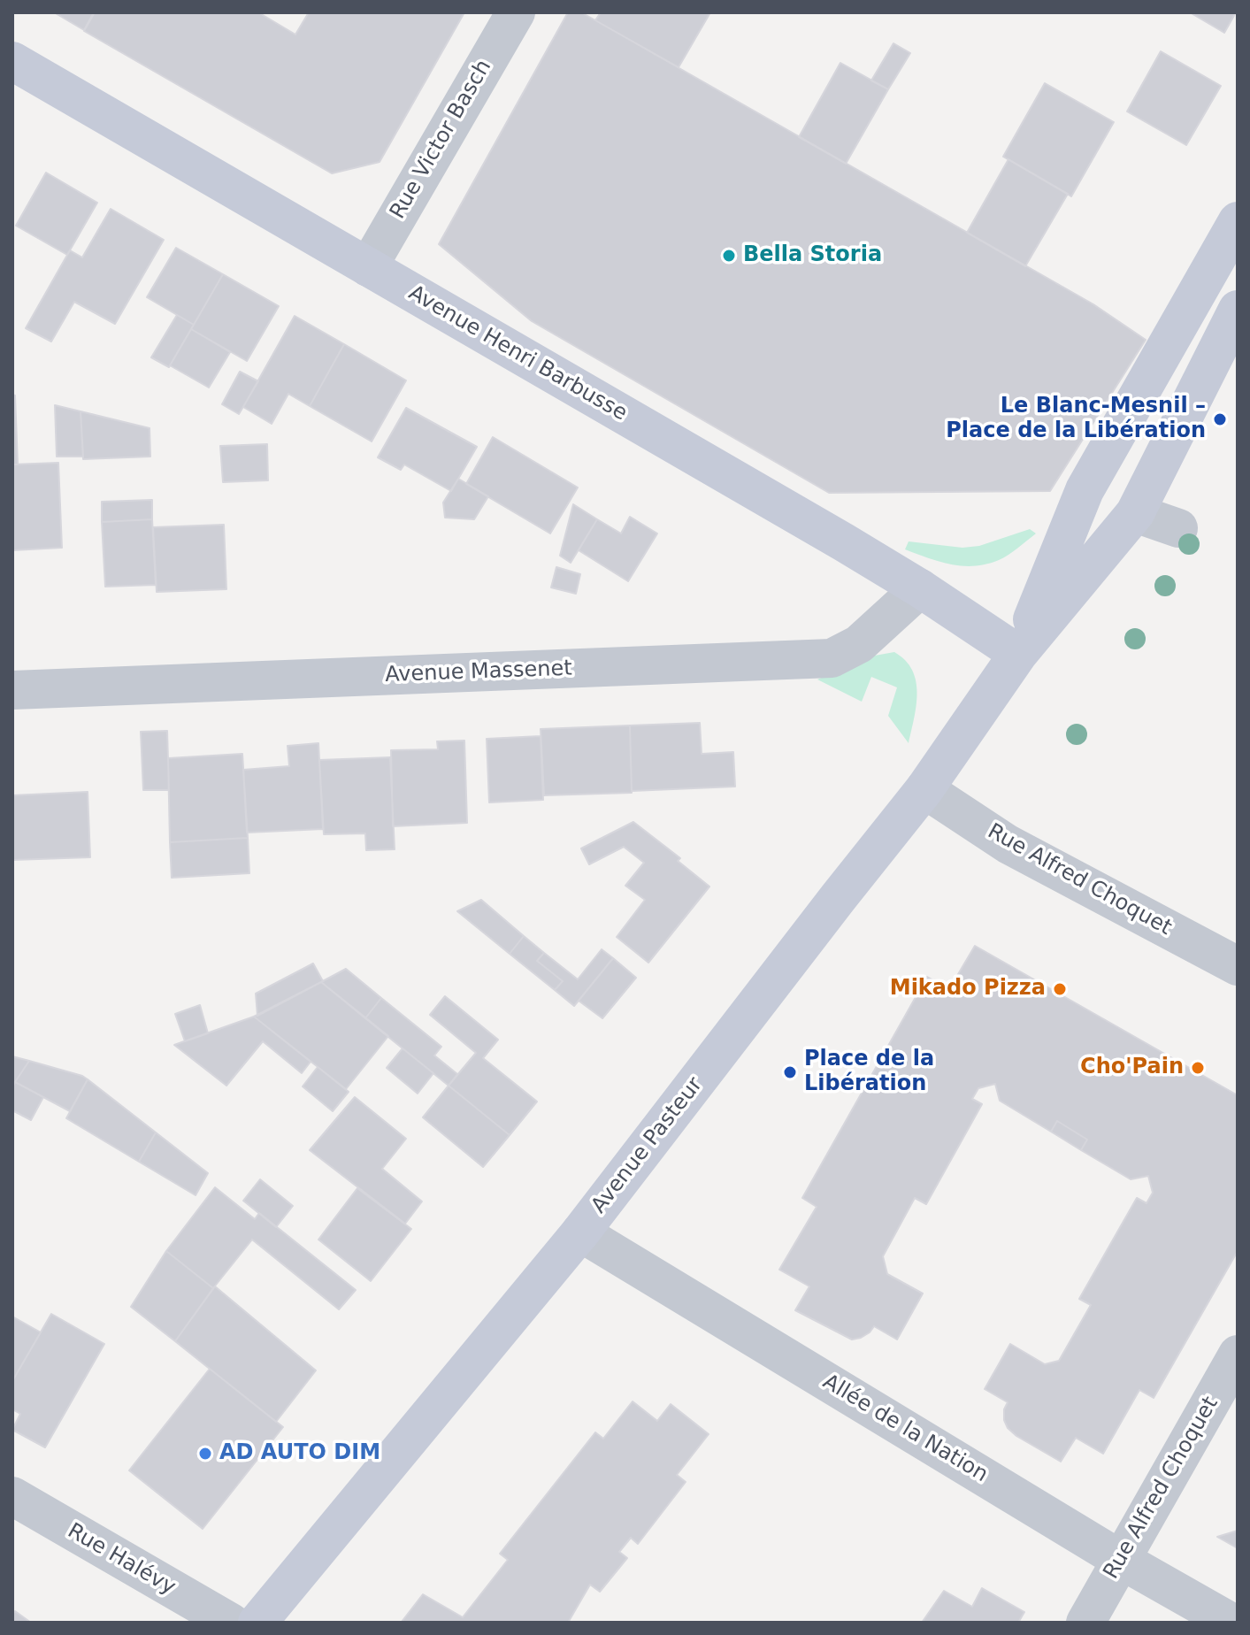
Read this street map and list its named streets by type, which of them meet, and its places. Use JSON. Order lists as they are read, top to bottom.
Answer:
{
  "streets": {
    "main road": ["Avenue Henri Barbusse", "Avenue Pasteur"],
    "street": [
      "Rue Victor Basch",
      "Avenue Massenet",
      "Rue Alfred Choquet",
      "Allée de la Nation",
      "Rue Halévy"
    ]
  },
  "crossings": [
    ["Rue Victor Basch", "Avenue Henri Barbusse"],
    ["Avenue Henri Barbusse", "Avenue Massenet"],
    ["Avenue Henri Barbusse", "Avenue Pasteur"],
    ["Rue Alfred Choquet", "Avenue Pasteur"],
    ["Rue Alfred Choquet", "Allée de la Nation"],
    ["Avenue Pasteur", "Allée de la Nation"]
  ],
  "places": [
    "Bella Storia",
    "Le Blanc-Mesnil – Place de la Libération",
    "Mikado Pizza",
    "Cho'Pain",
    "Place de la Libération",
    "AD AUTO DIM"
  ]
}
